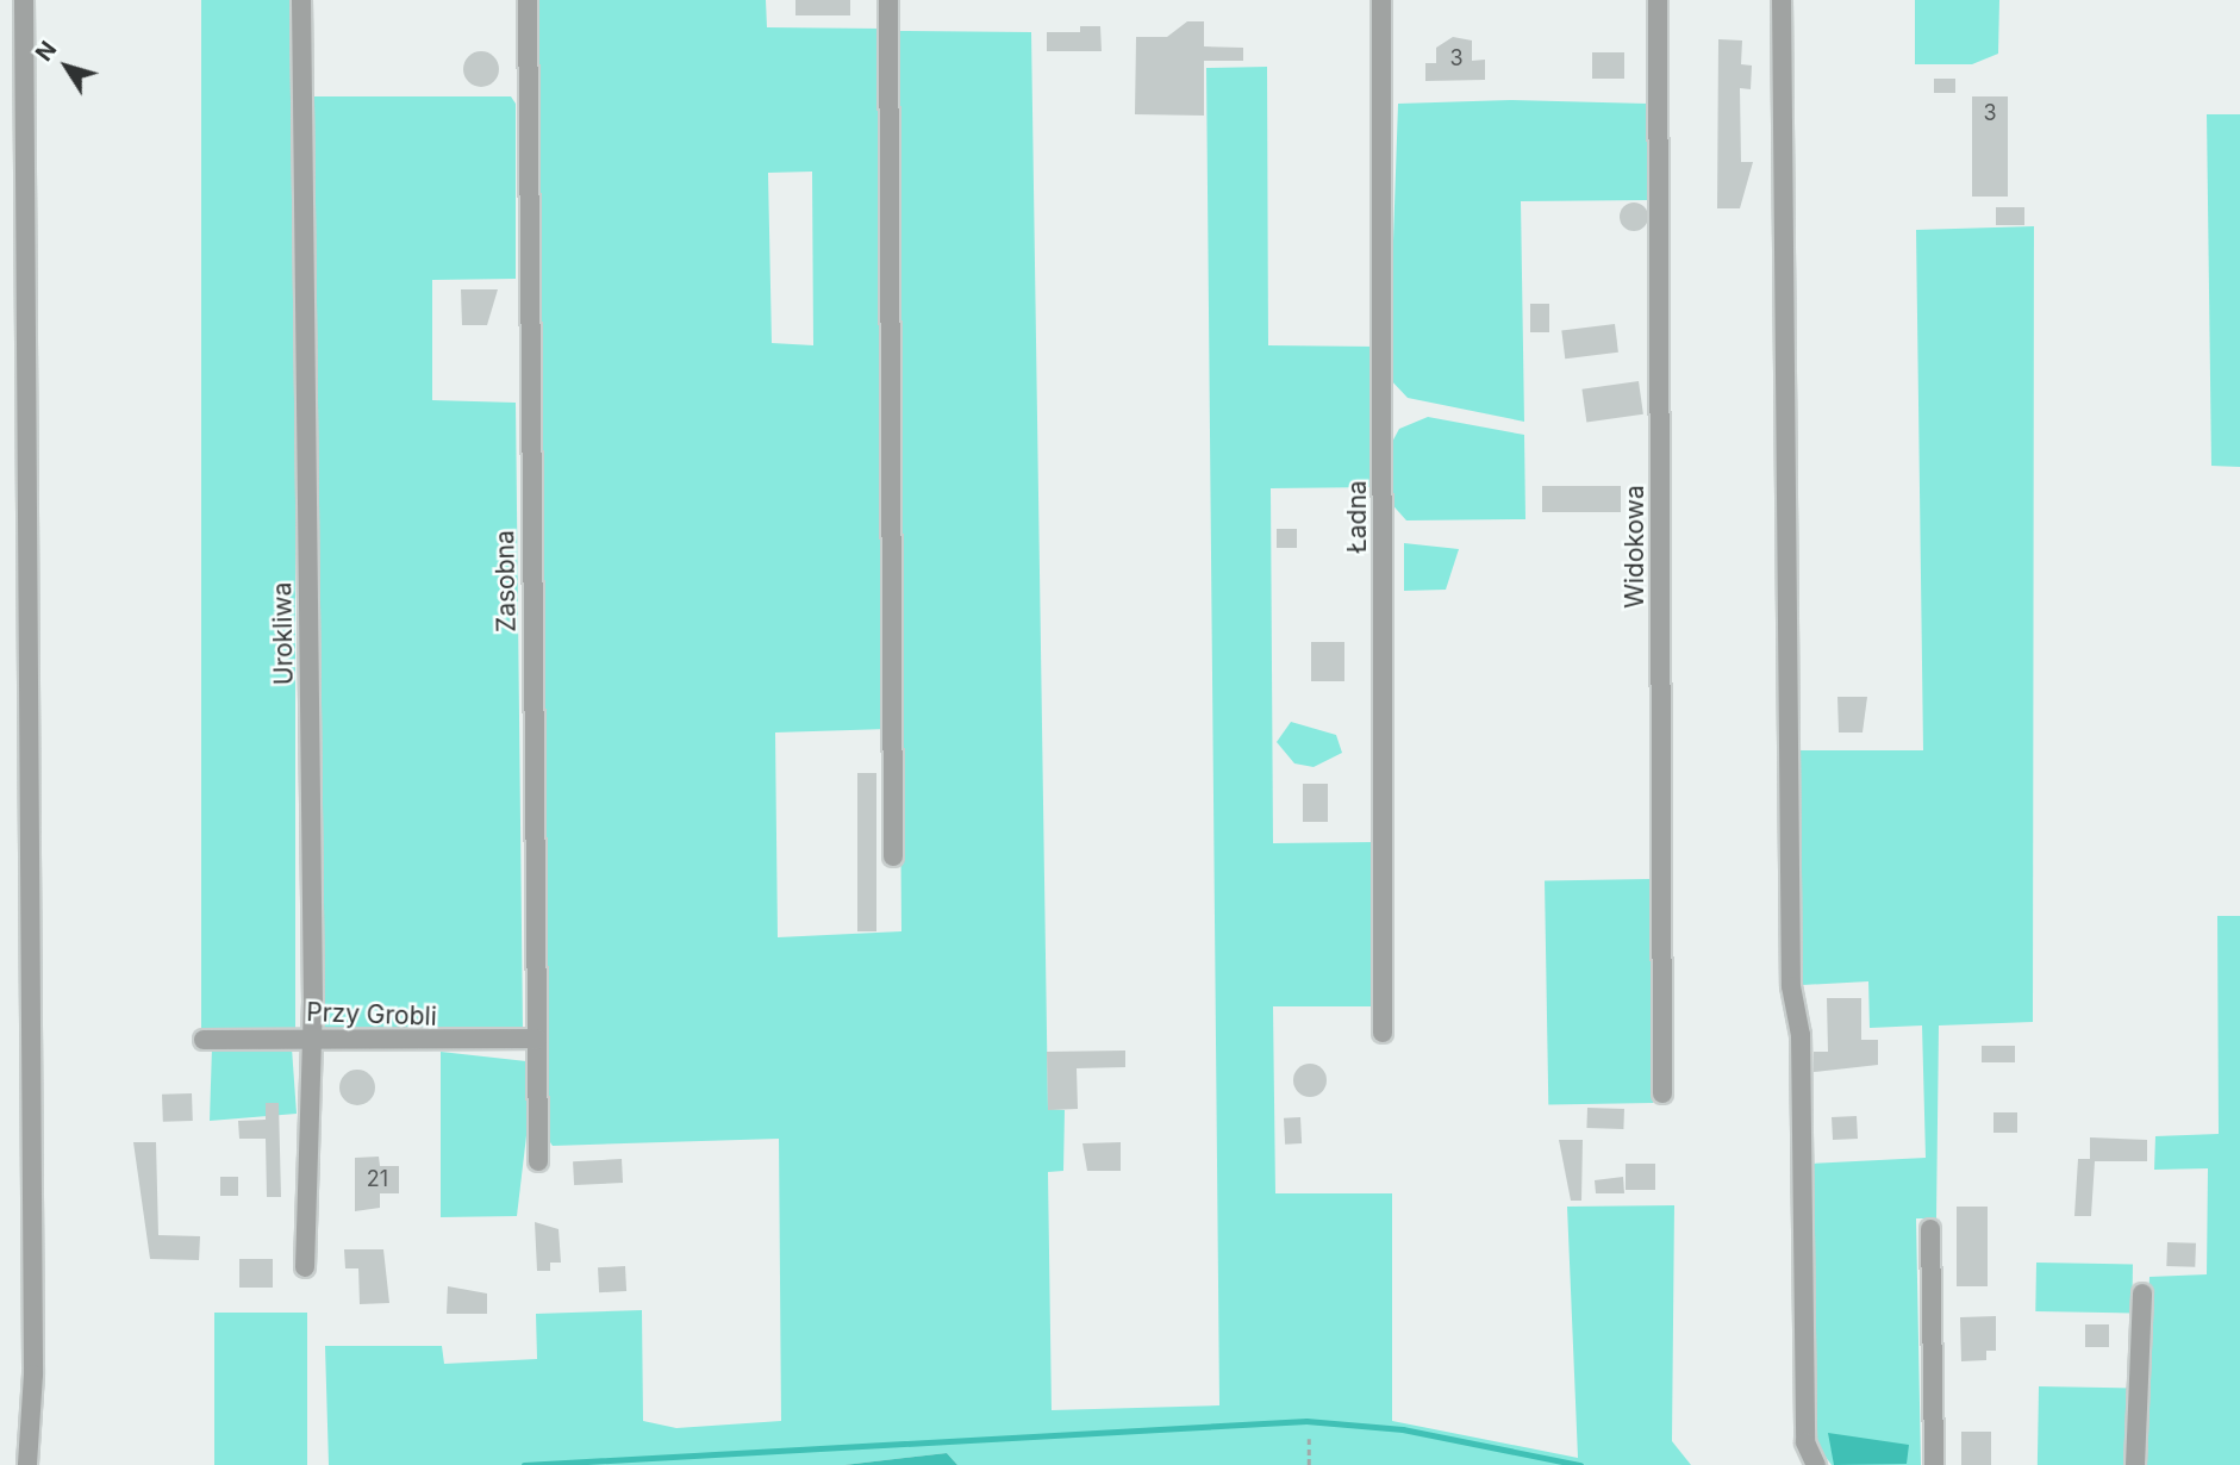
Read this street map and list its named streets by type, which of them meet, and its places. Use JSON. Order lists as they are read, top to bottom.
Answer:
{
  "streets": {
    "street": [
      "Ładna",
      "Widokowa",
      "Zasobna",
      "Urokliwa",
      "Przy Grobli"
    ]
  },
  "crossings": [
    ["Zasobna", "Przy Grobli"],
    ["Urokliwa", "Przy Grobli"]
  ],
  "house_numbers": ["3", "3", "21"],
  "north": "top left"
}
